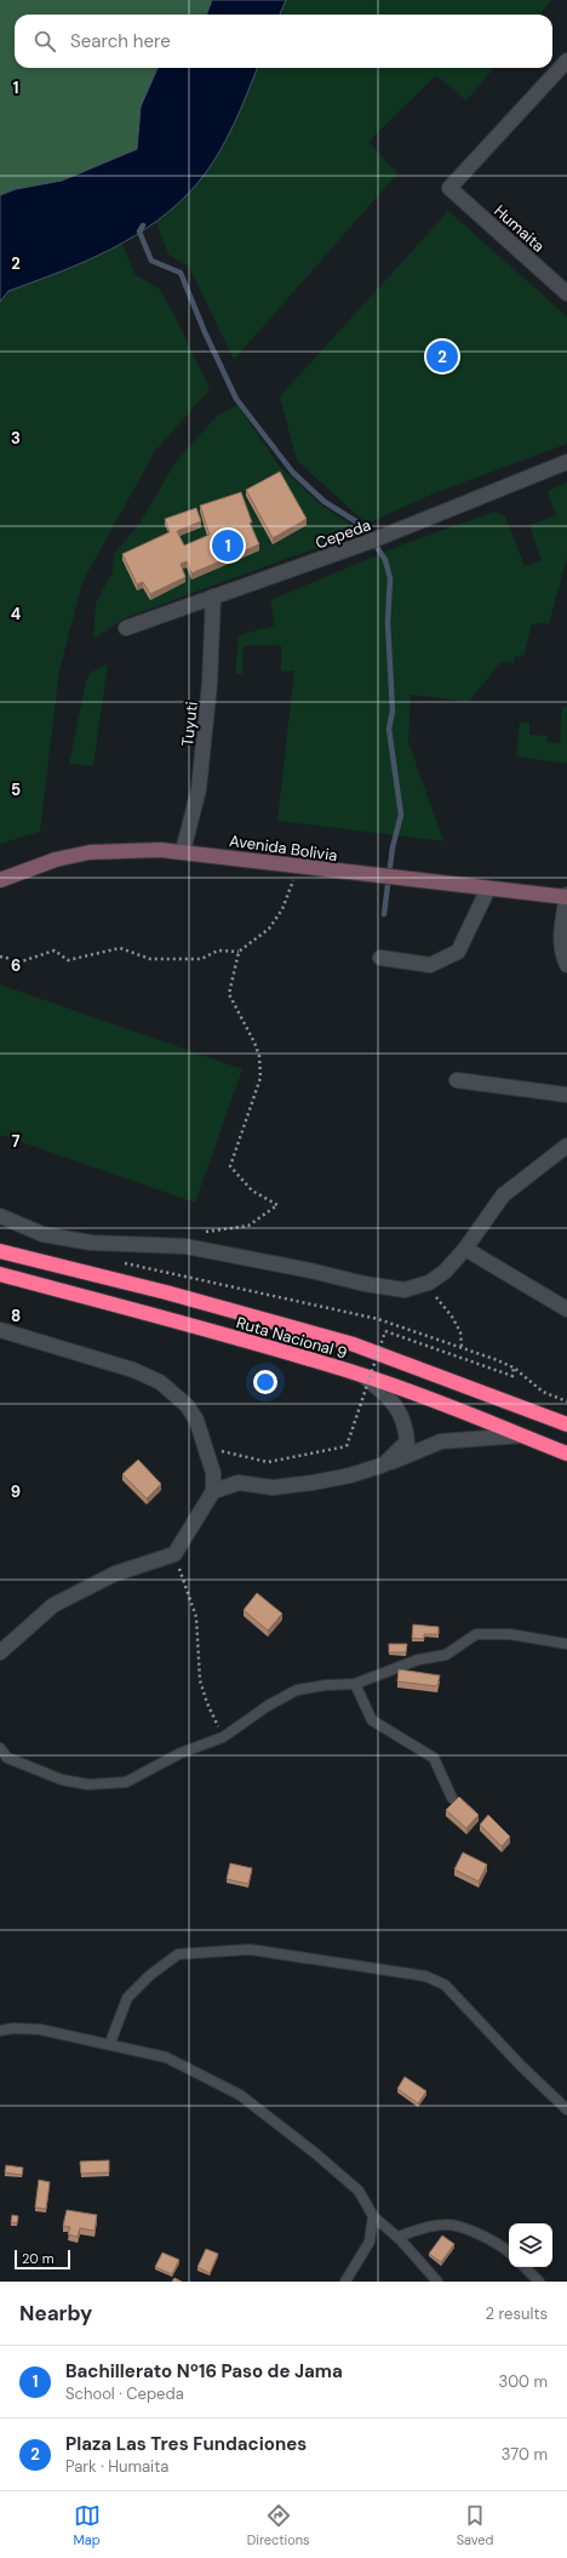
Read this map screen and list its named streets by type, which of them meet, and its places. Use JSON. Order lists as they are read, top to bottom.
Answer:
{
  "streets": {
    "highway": ["Ruta Nacional 9"],
    "street": [
      "Humaita",
      "Cepeda",
      "Tuyuti",
      "Avenida Bolivia"
    ]
  },
  "crossings": [
    ["Cepeda", "Tuyuti"],
    ["Tuyuti", "Avenida Bolivia"]
  ],
  "scale_bar": "20 m",
  "page": {
    "search": "Search here",
    "pins": ["2", "1"],
    "scale": "20 m",
    "heading": ["Nearby", "2 results"],
    "list": [
      {
        "mark": "1",
        "name": "Bachillerato Nº16 Paso de Jama",
        "note": "School · Cepeda",
        "value": "300 m"
      },
      {
        "mark": "2",
        "name": "Plaza Las Tres Fundaciones",
        "note": "Park · Humaita",
        "value": "370 m"
      }
    ],
    "nav": ["Map", "Directions", "Saved"]
  },
  "grid": {
    "rows": [
      "1",
      "2",
      "3",
      "4",
      "5",
      "6",
      "7",
      "8",
      "9"
    ]
  }
}
